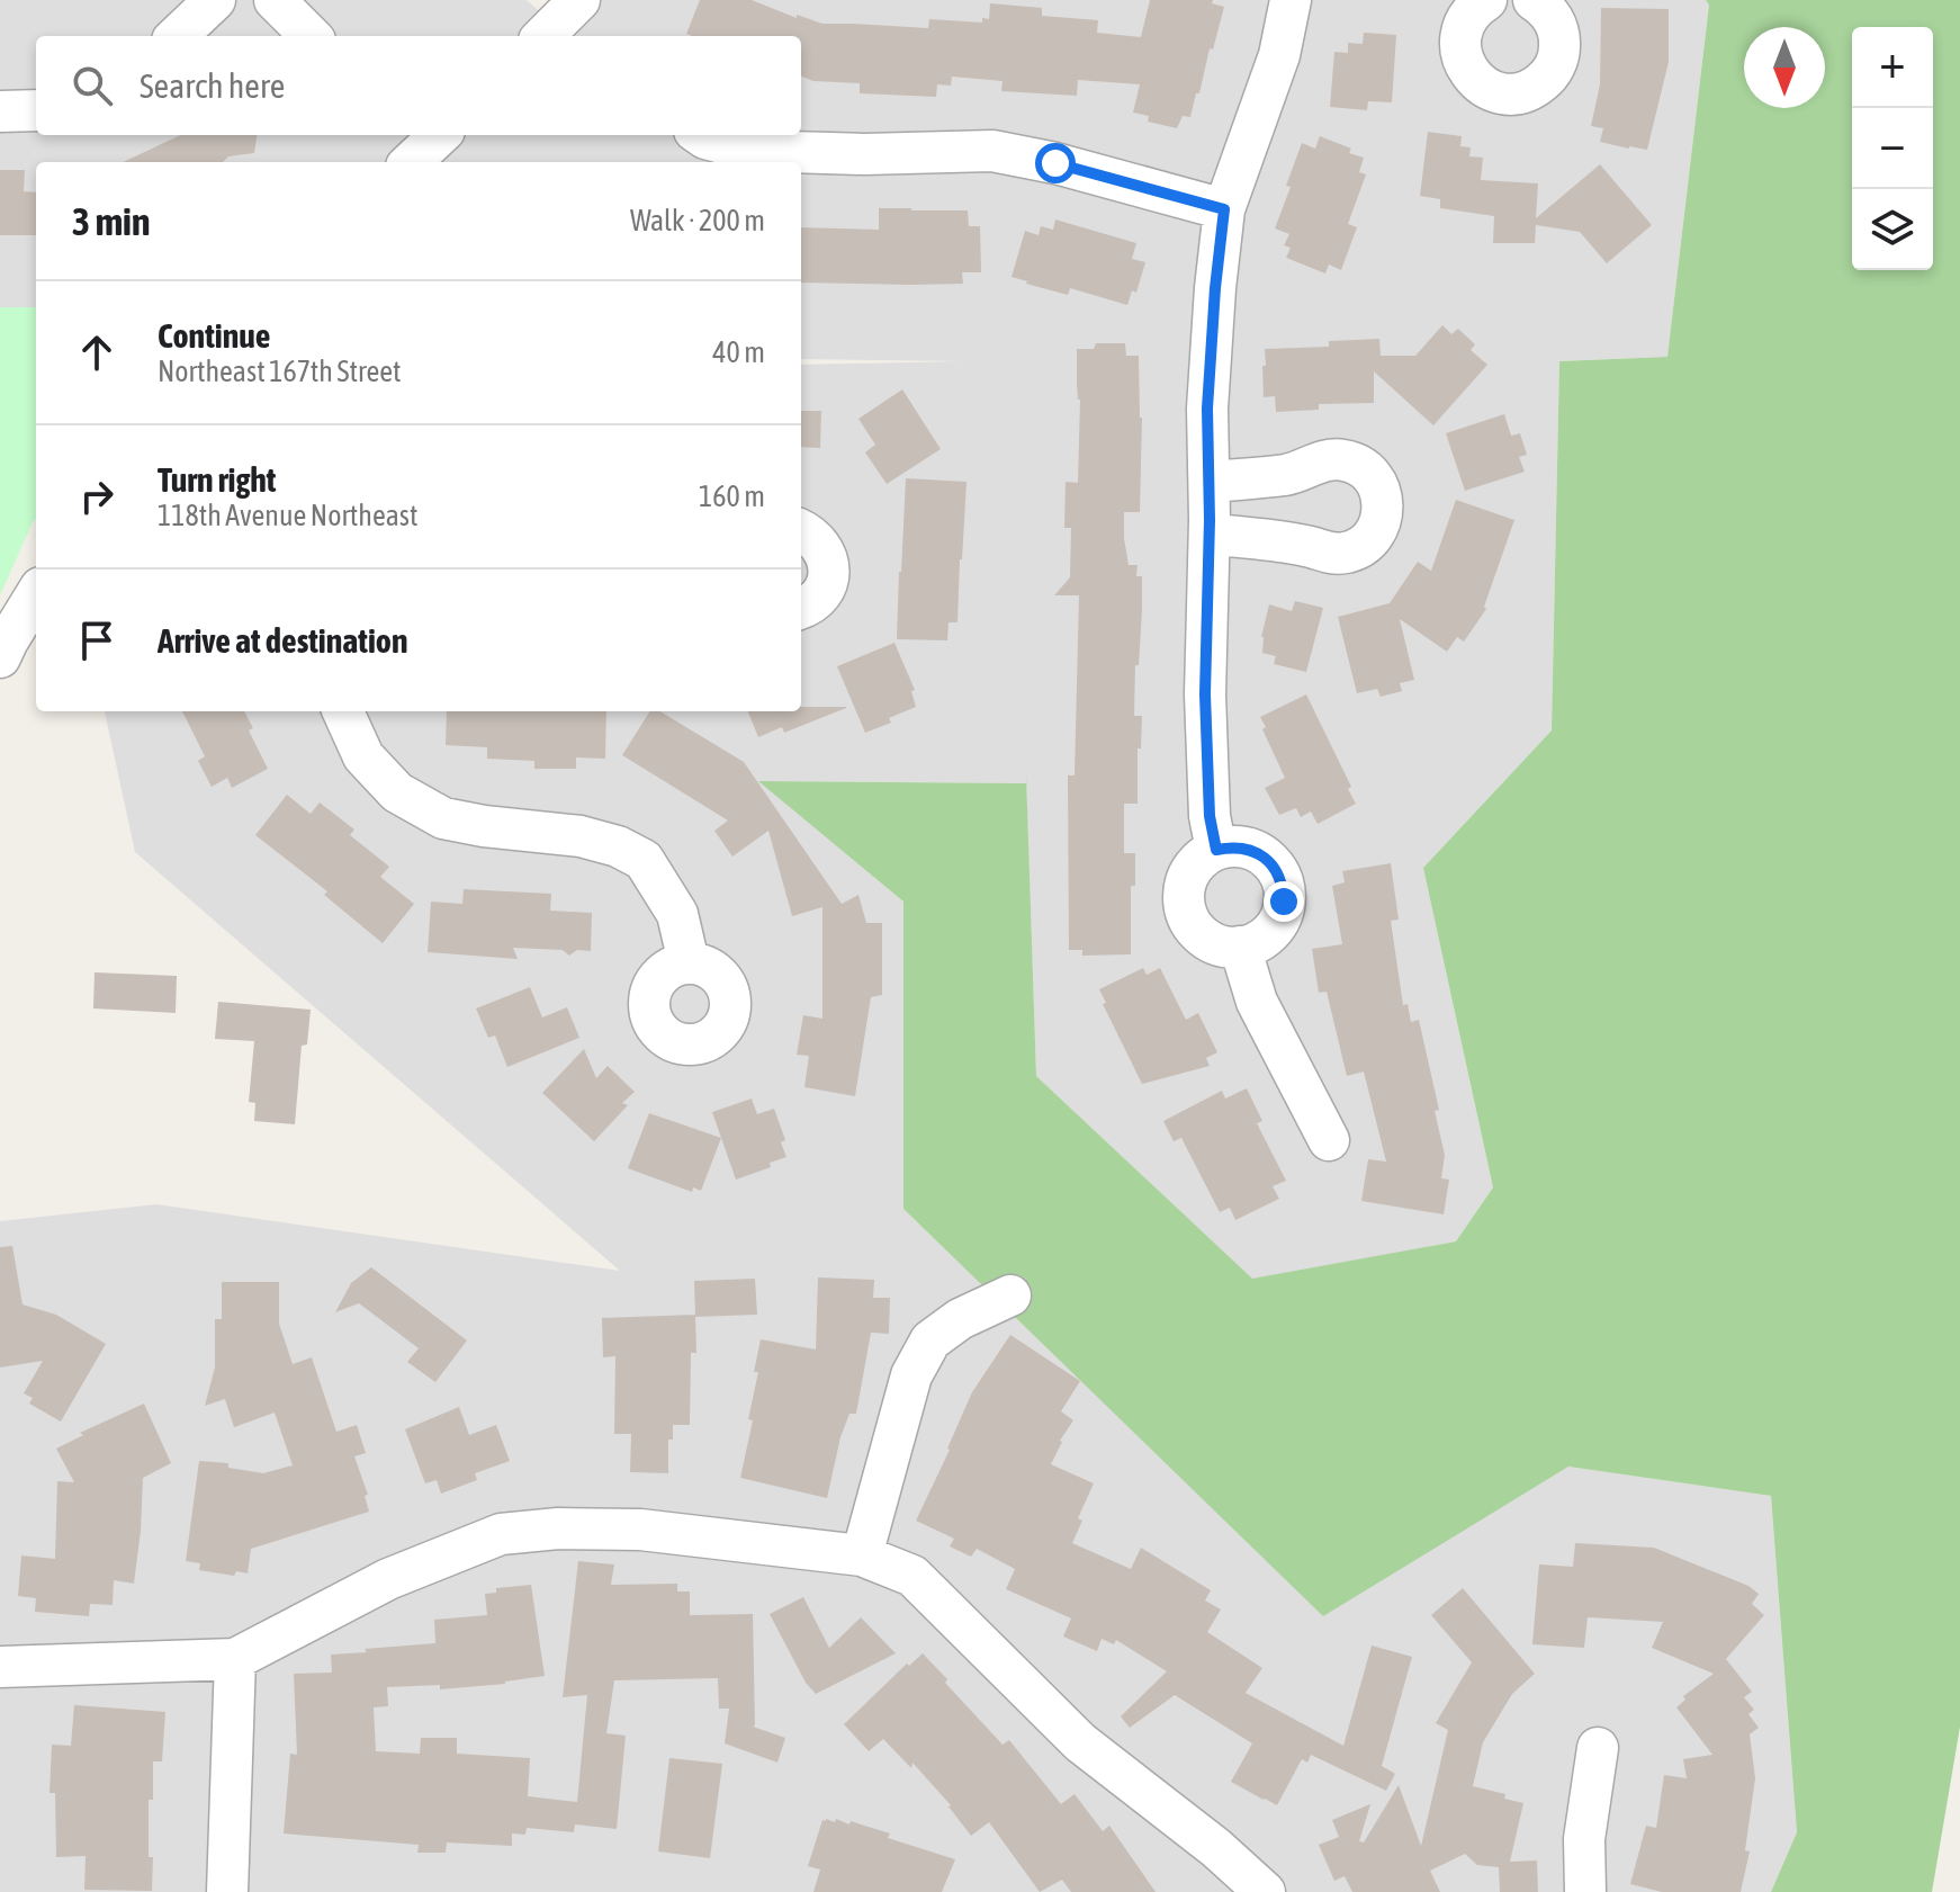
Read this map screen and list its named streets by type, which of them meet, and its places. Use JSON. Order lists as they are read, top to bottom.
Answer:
{
  "north": "bottom",
  "page": {
    "map_buttons": ["+", "−"],
    "search": "Search here",
    "heading": ["3 min", "Walk · 200 m"],
    "list": [
      ["Continue", "Northeast 167th Street", "40 m"],
      ["Turn right", "118th Avenue Northeast", "160 m"],
      "Arrive at destination"
    ]
  }
}
